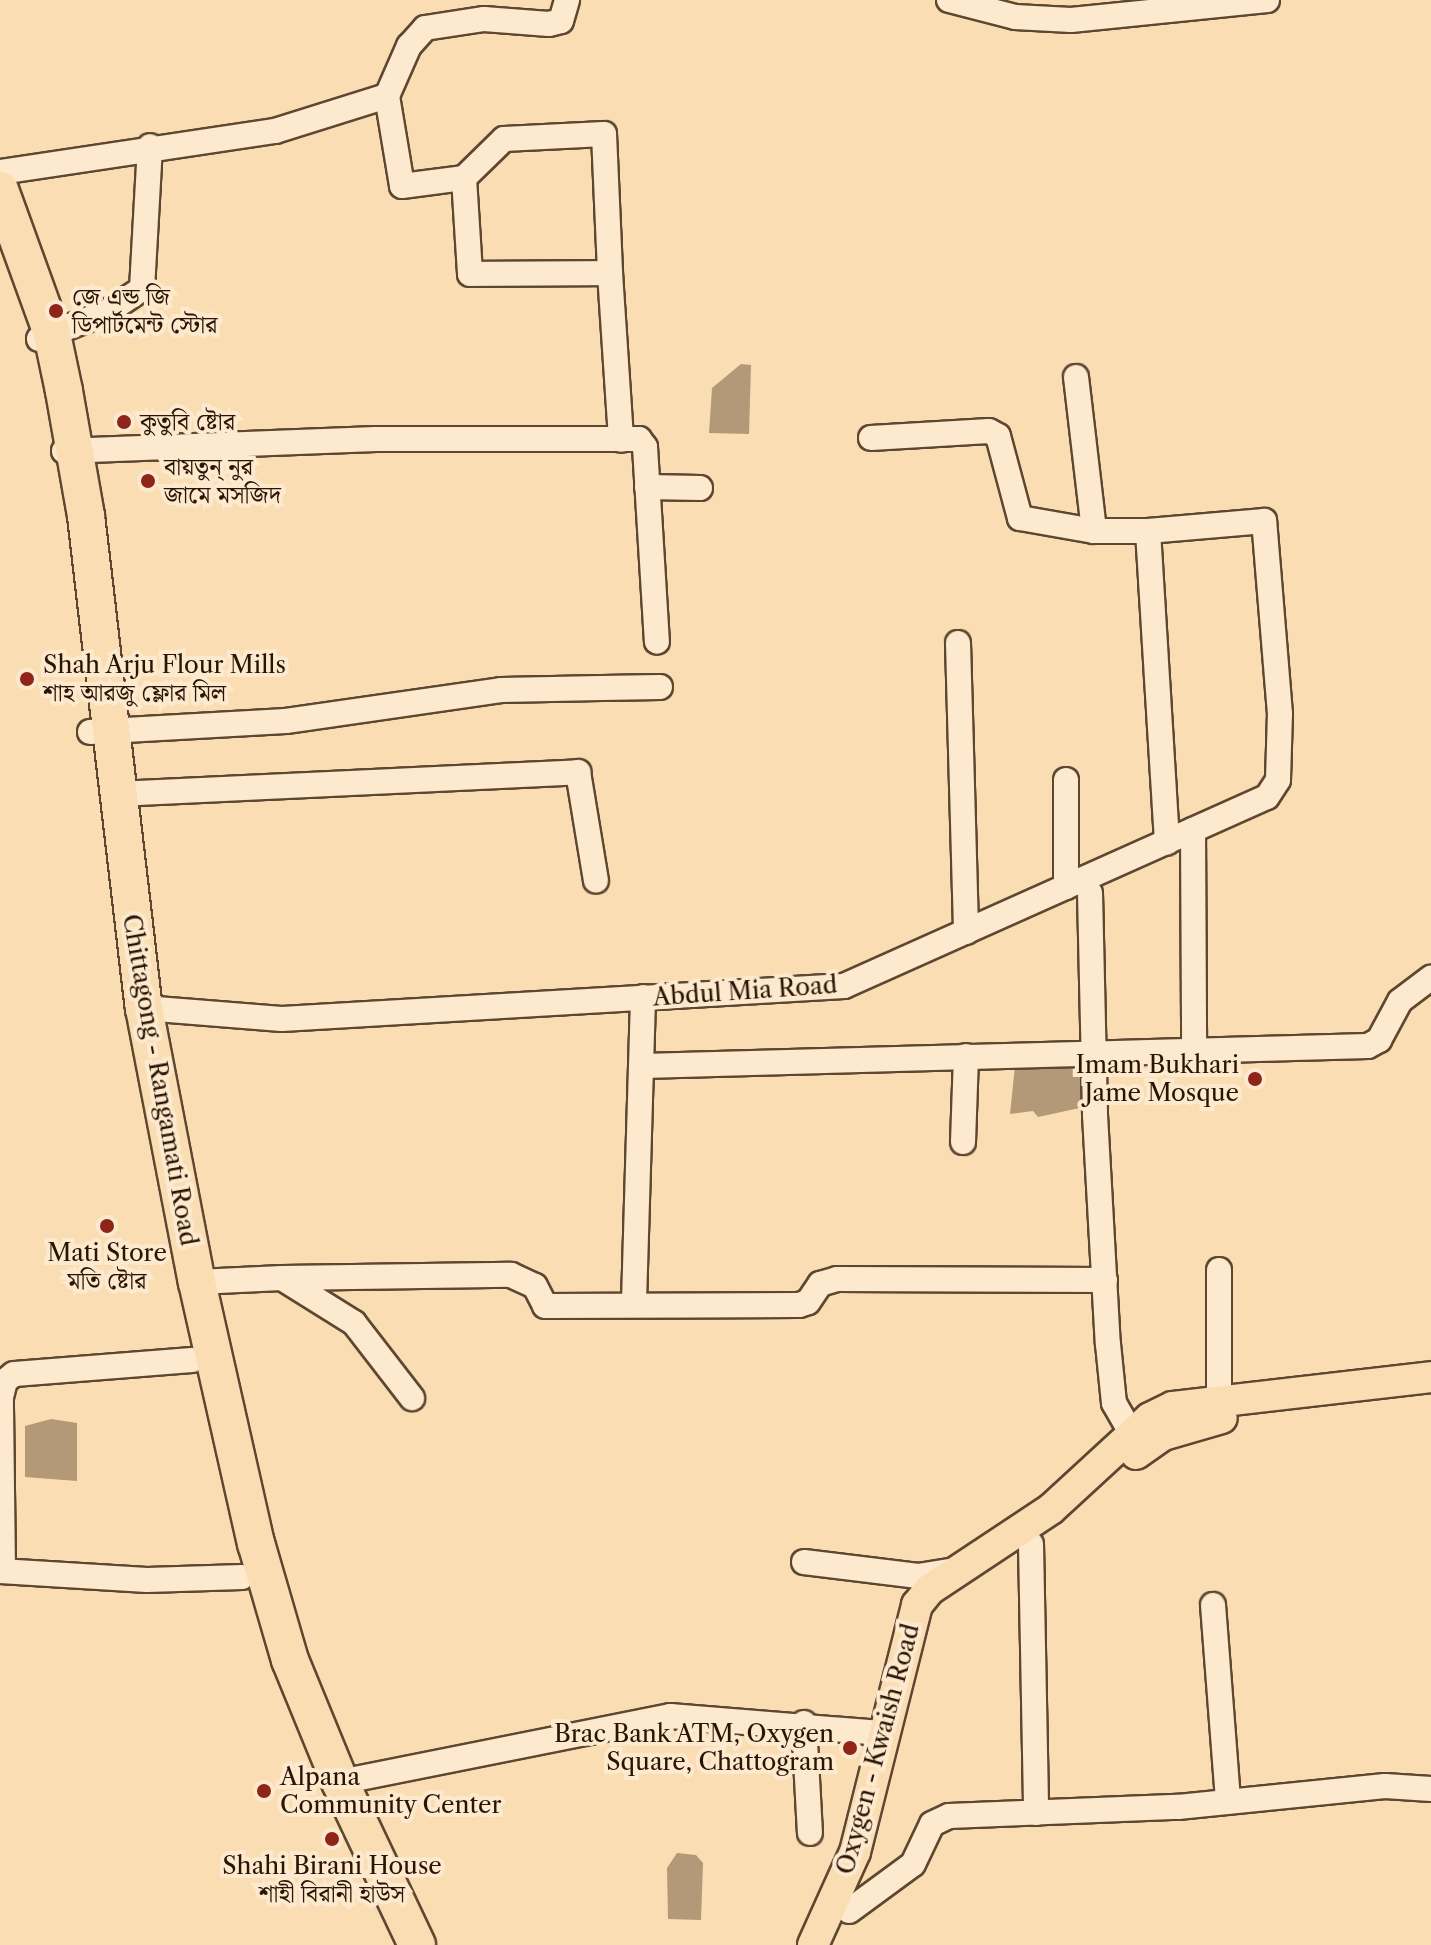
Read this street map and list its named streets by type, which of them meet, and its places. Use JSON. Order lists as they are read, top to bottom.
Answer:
{
  "streets": {
    "highway": ["Chittagong - Rangamati Road"],
    "main road": ["Oxygen - Kwaish Road"],
    "street": ["Abdul Mia Road"]
  },
  "crossings": [
    ["Abdul Mia Road", "Chittagong - Rangamati Road"]
  ],
  "places": [
    "জে এন্ড জি ডিপার্টমেন্ট স্টোর",
    "কুতুবি ষ্টোর",
    "বায়তুন্ নুর জামে মসজিদ",
    "Shah Arju Flour Mills শাহ আরজু ফ্লোর মিল",
    "Imam Bukhari Jame Mosque",
    "Mati Store মতি ষ্টোর",
    "Brac Bank ATM, Oxygen Square, Chattogram",
    "Alpana Community Center",
    "Shahi Birani House শাহী বিরানী হাউস"
  ]
}
